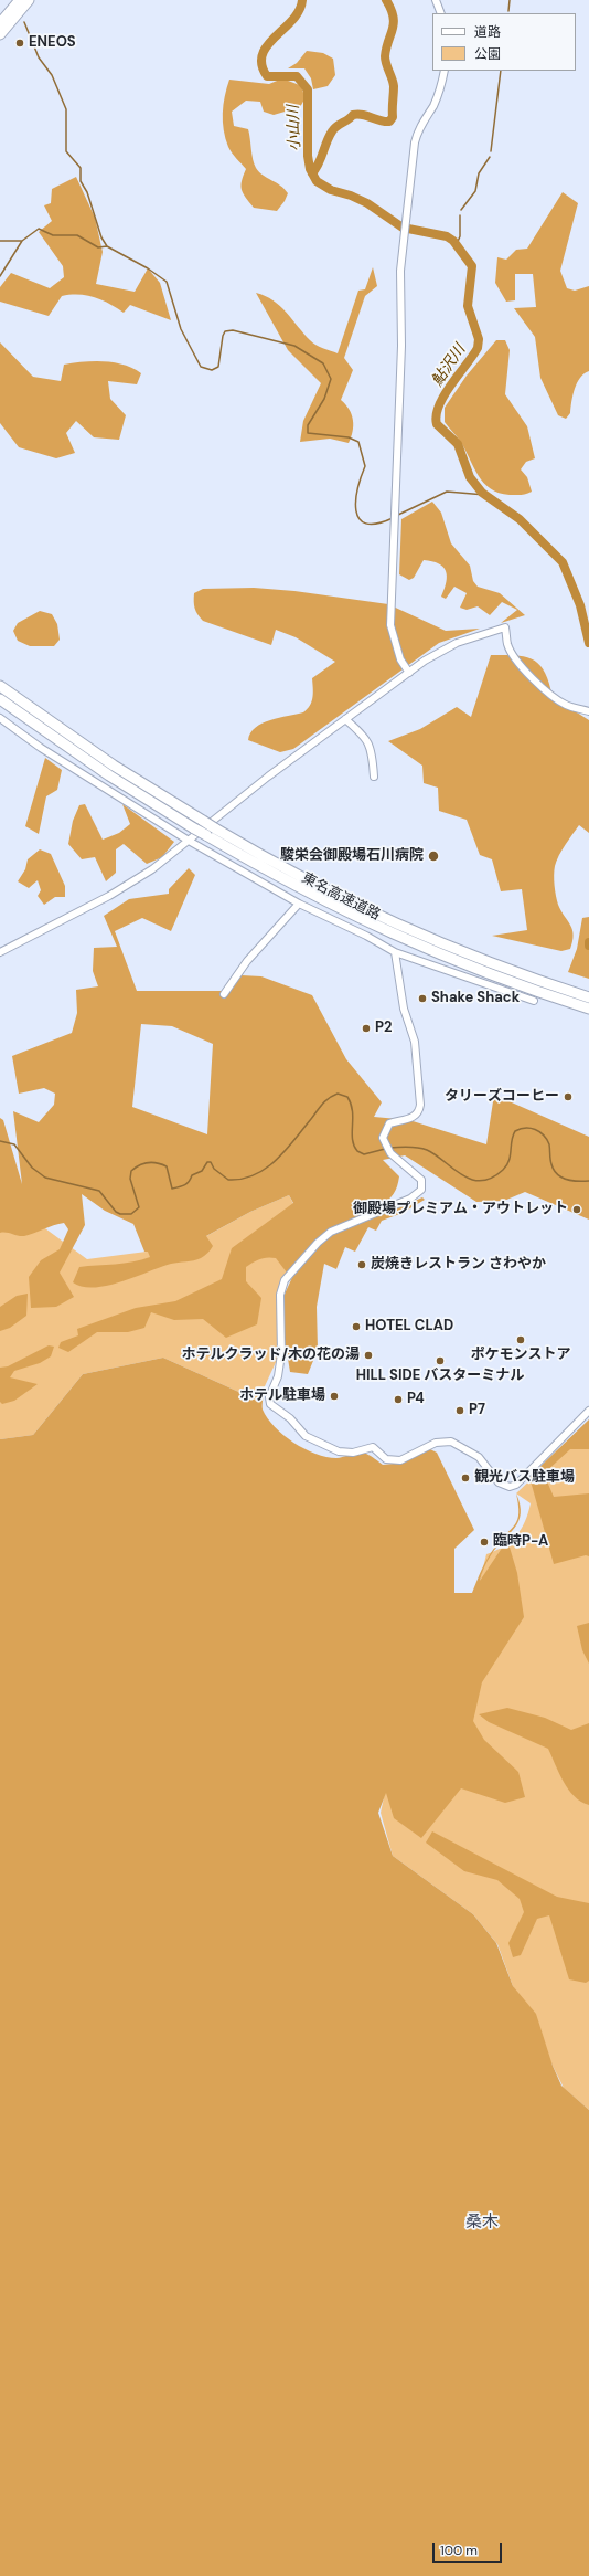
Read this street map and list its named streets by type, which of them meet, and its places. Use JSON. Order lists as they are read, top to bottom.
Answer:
{
  "streets": {
    "highway": ["東名高速道路"]
  },
  "districts": ["桑木"],
  "water": ["小山川", "鮎沢川"],
  "places": [
    "ENEOS",
    "駿栄会御殿場石川病院",
    "Shake Shack",
    "P2",
    "タリーズコーヒー",
    "御殿場プレミアム・アウトレット",
    "炭焼きレストラン さわやか",
    "HOTEL CLAD",
    "ポケモンストア",
    "ホテルクラッド/木の花の湯",
    "HILL SIDE バスターミナル",
    "ホテル駐車場",
    "P4",
    "P7",
    "観光バス駐車場",
    "臨時P-A"
  ],
  "legend": ["道路", "公園"],
  "scale_bar": "100 m"
}
